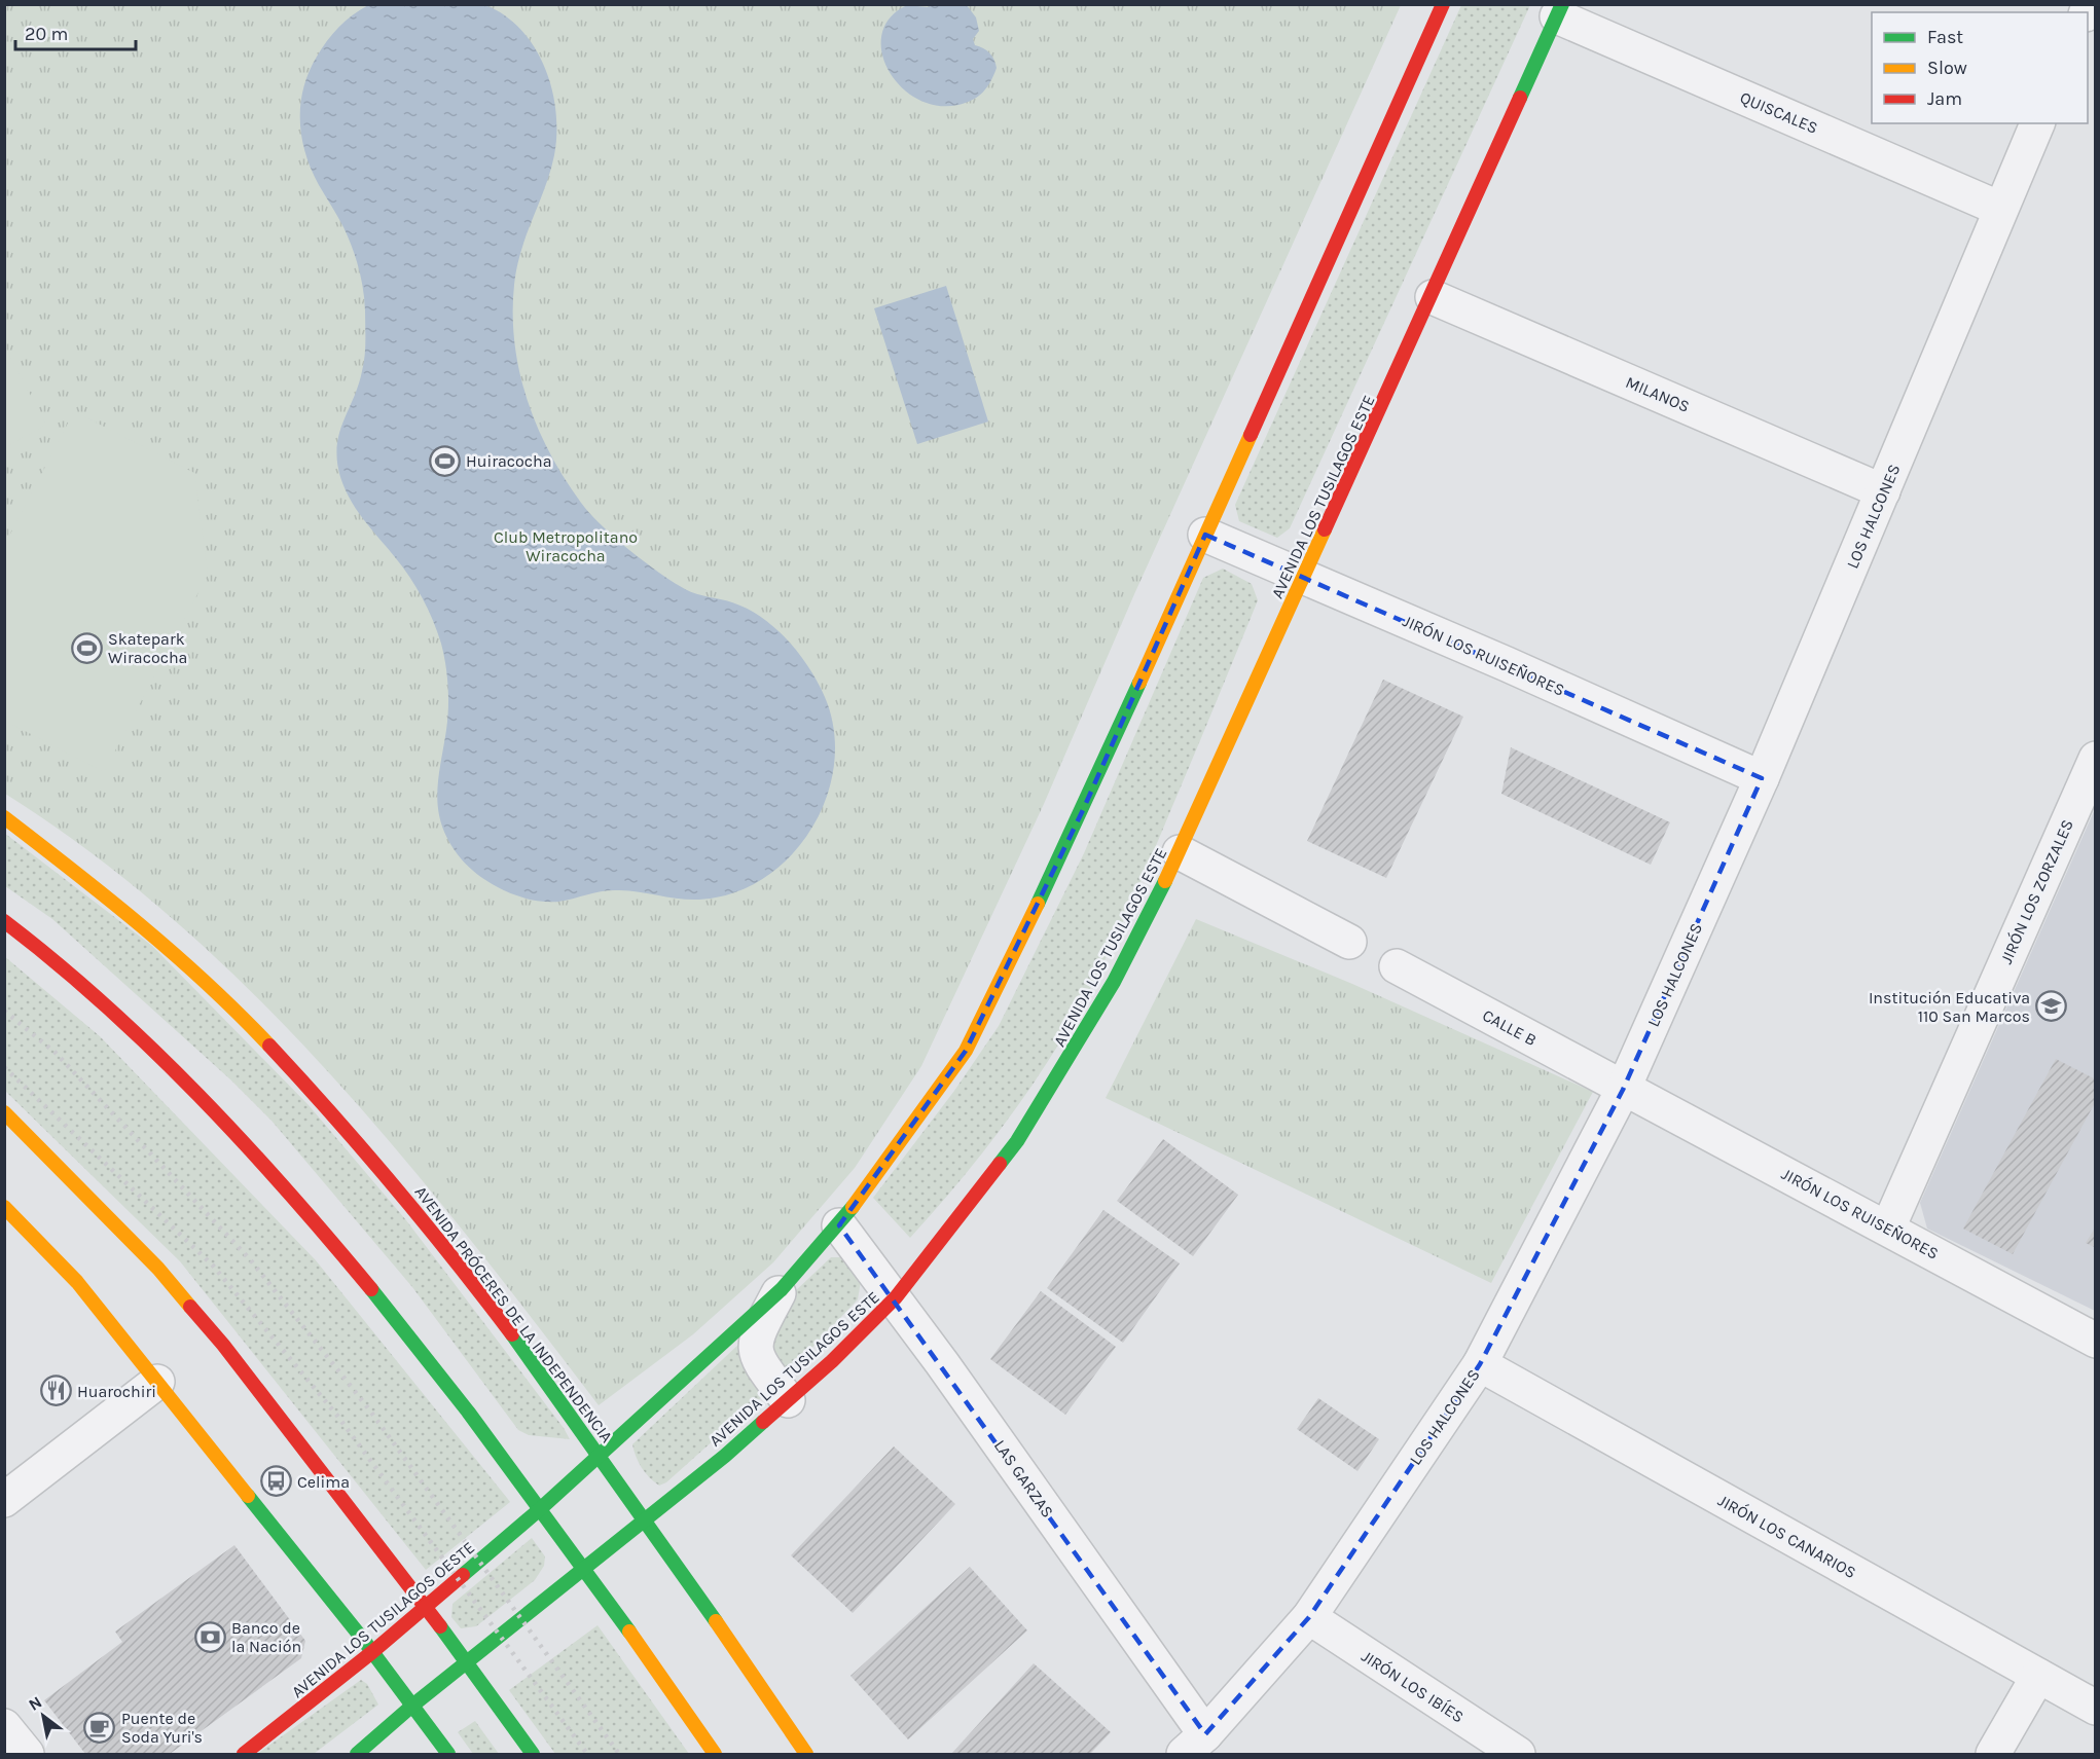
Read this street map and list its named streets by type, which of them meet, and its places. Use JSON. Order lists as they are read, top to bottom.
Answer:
{
  "streets": {
    "main road": ["AVENIDA LOS TUSILAGOS ESTE", "AVENIDA PRÓCERES DE LA INDEPENDENCIA", "AVENIDA LOS TUSILAGOS OESTE"],
    "street": [
      "QUISCALES",
      "MILANOS",
      "LOS HALCONES",
      "JIRÓN LOS RUISEÑORES",
      "JIRÓN LOS ZORZALES",
      "CALLE B",
      "LAS GARZAS",
      "JIRÓN LOS CANARIOS",
      "JIRÓN LOS IBÍES"
    ]
  },
  "crossings": [
    ["QUISCALES", "AVENIDA LOS TUSILAGOS ESTE"],
    ["QUISCALES", "LOS HALCONES"],
    ["MILANOS", "AVENIDA LOS TUSILAGOS ESTE"],
    ["MILANOS", "LOS HALCONES"],
    ["AVENIDA LOS TUSILAGOS ESTE", "JIRÓN LOS RUISEÑORES"],
    ["AVENIDA LOS TUSILAGOS ESTE", "AVENIDA PRÓCERES DE LA INDEPENDENCIA"],
    ["AVENIDA LOS TUSILAGOS ESTE", "LAS GARZAS"],
    ["LOS HALCONES", "JIRÓN LOS RUISEÑORES"],
    ["LOS HALCONES", "CALLE B"],
    ["LOS HALCONES", "LAS GARZAS"],
    ["LOS HALCONES", "JIRÓN LOS CANARIOS"],
    ["LOS HALCONES", "JIRÓN LOS IBÍES"],
    ["JIRÓN LOS RUISEÑORES", "JIRÓN LOS ZORZALES"],
    ["JIRÓN LOS RUISEÑORES", "CALLE B"]
  ],
  "parks": ["Club Metropolitano Wiracocha"],
  "places": {
    "sports": ["Huiracocha", "Skatepark Wiracocha"],
    "school or university": ["Institución Educativa 110 San Marcos"],
    "restaurant": ["Huarochiri"],
    "bus stop": ["Celima"],
    "bank": ["Banco de la Nación"],
    "cafe": ["Puente de Soda Yuri's"]
  },
  "legend": ["Fast", "Slow", "Jam"],
  "scale_bar": "20 m",
  "north": "top left"
}
